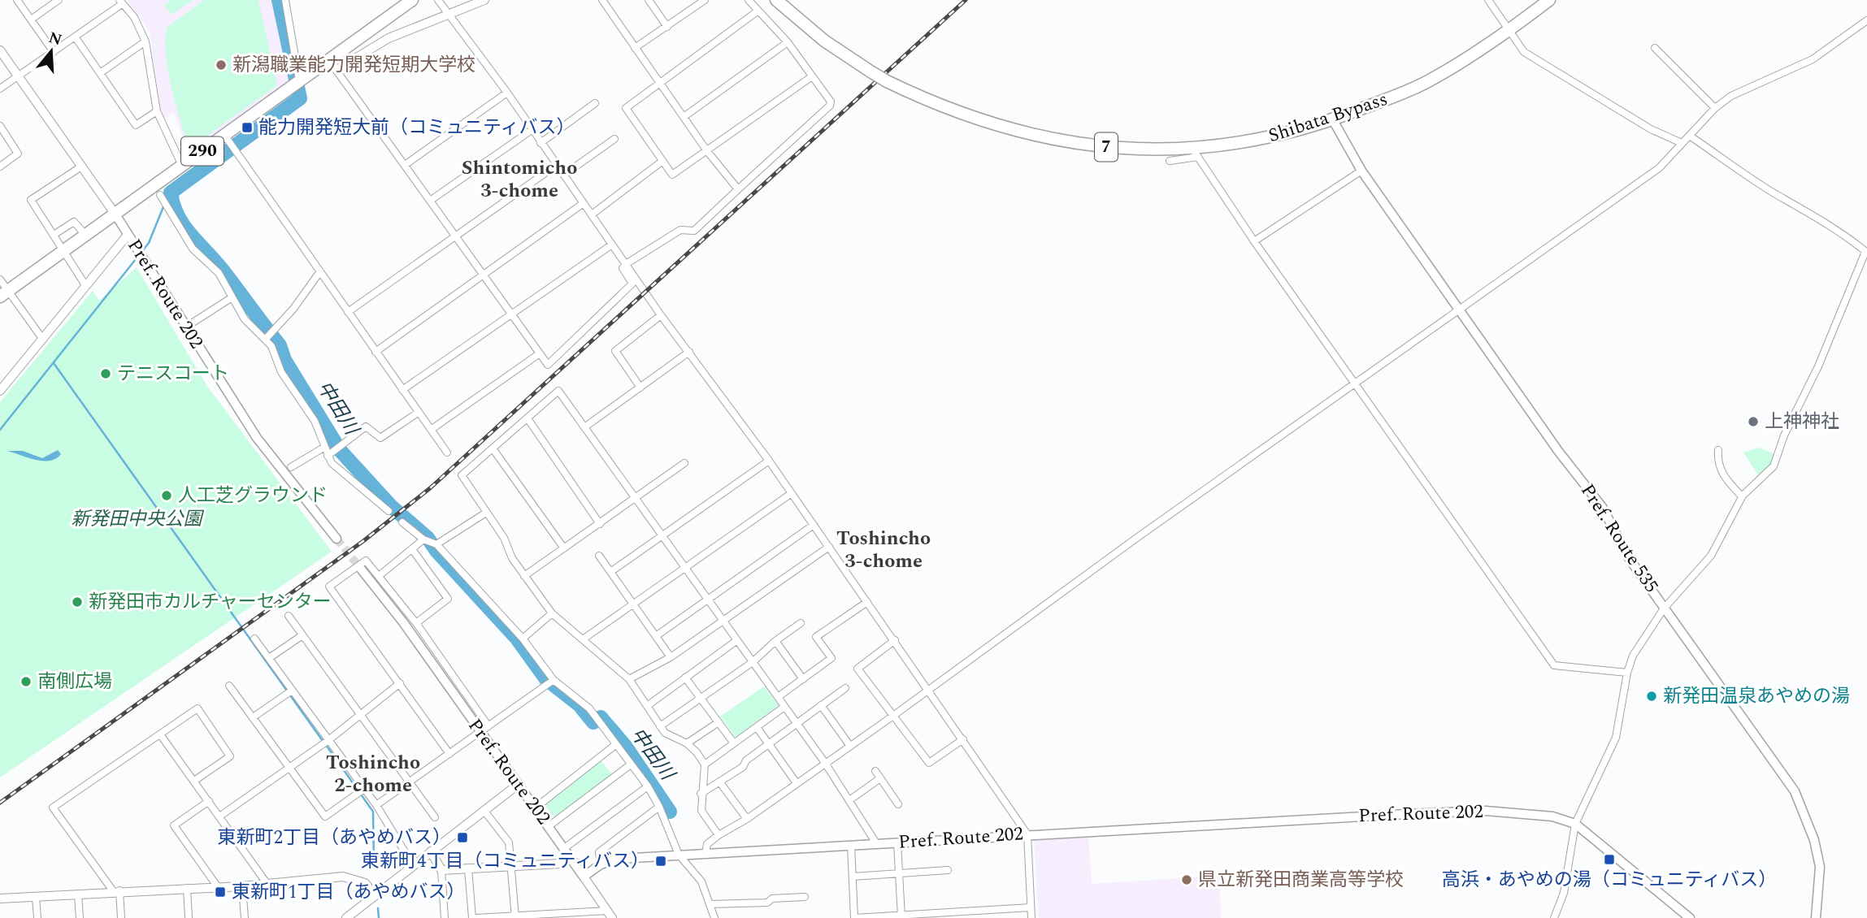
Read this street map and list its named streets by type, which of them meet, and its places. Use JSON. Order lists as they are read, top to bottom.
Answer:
{
  "streets": {
    "highway": ["Shibata Bypass", "7", "290"],
    "main road": ["Pref. Route 202", "Pref. Route 535"]
  },
  "crossings": [
    ["Shibata Bypass", "Pref. Route 535"],
    ["290", "Pref. Route 202"]
  ],
  "districts": ["Shintomicho 3-chome", "Toshincho 3-chome", "Toshincho 2-chome"],
  "water": ["中田川"],
  "parks": ["新発田中央公園"],
  "places": {
    "other": [
      "新潟職業能力開発短期大学校",
      "テニスコート",
      "上神神社",
      "人工芝グラウンド",
      "新発田市カルチャーセンター",
      "南側広場",
      "新発田温泉あやめの湯",
      "県立新発田商業高等学校"
    ],
    "transit": [
      "能力開発短大前（コミュニティバス）",
      "東新町2丁目（あやめバス）",
      "高浜・あやめの湯（コミュニティバス）",
      "東新町4丁目（コミュニティバス）",
      "東新町1丁目（あやめバス）"
    ]
  },
  "north": "top"
}
